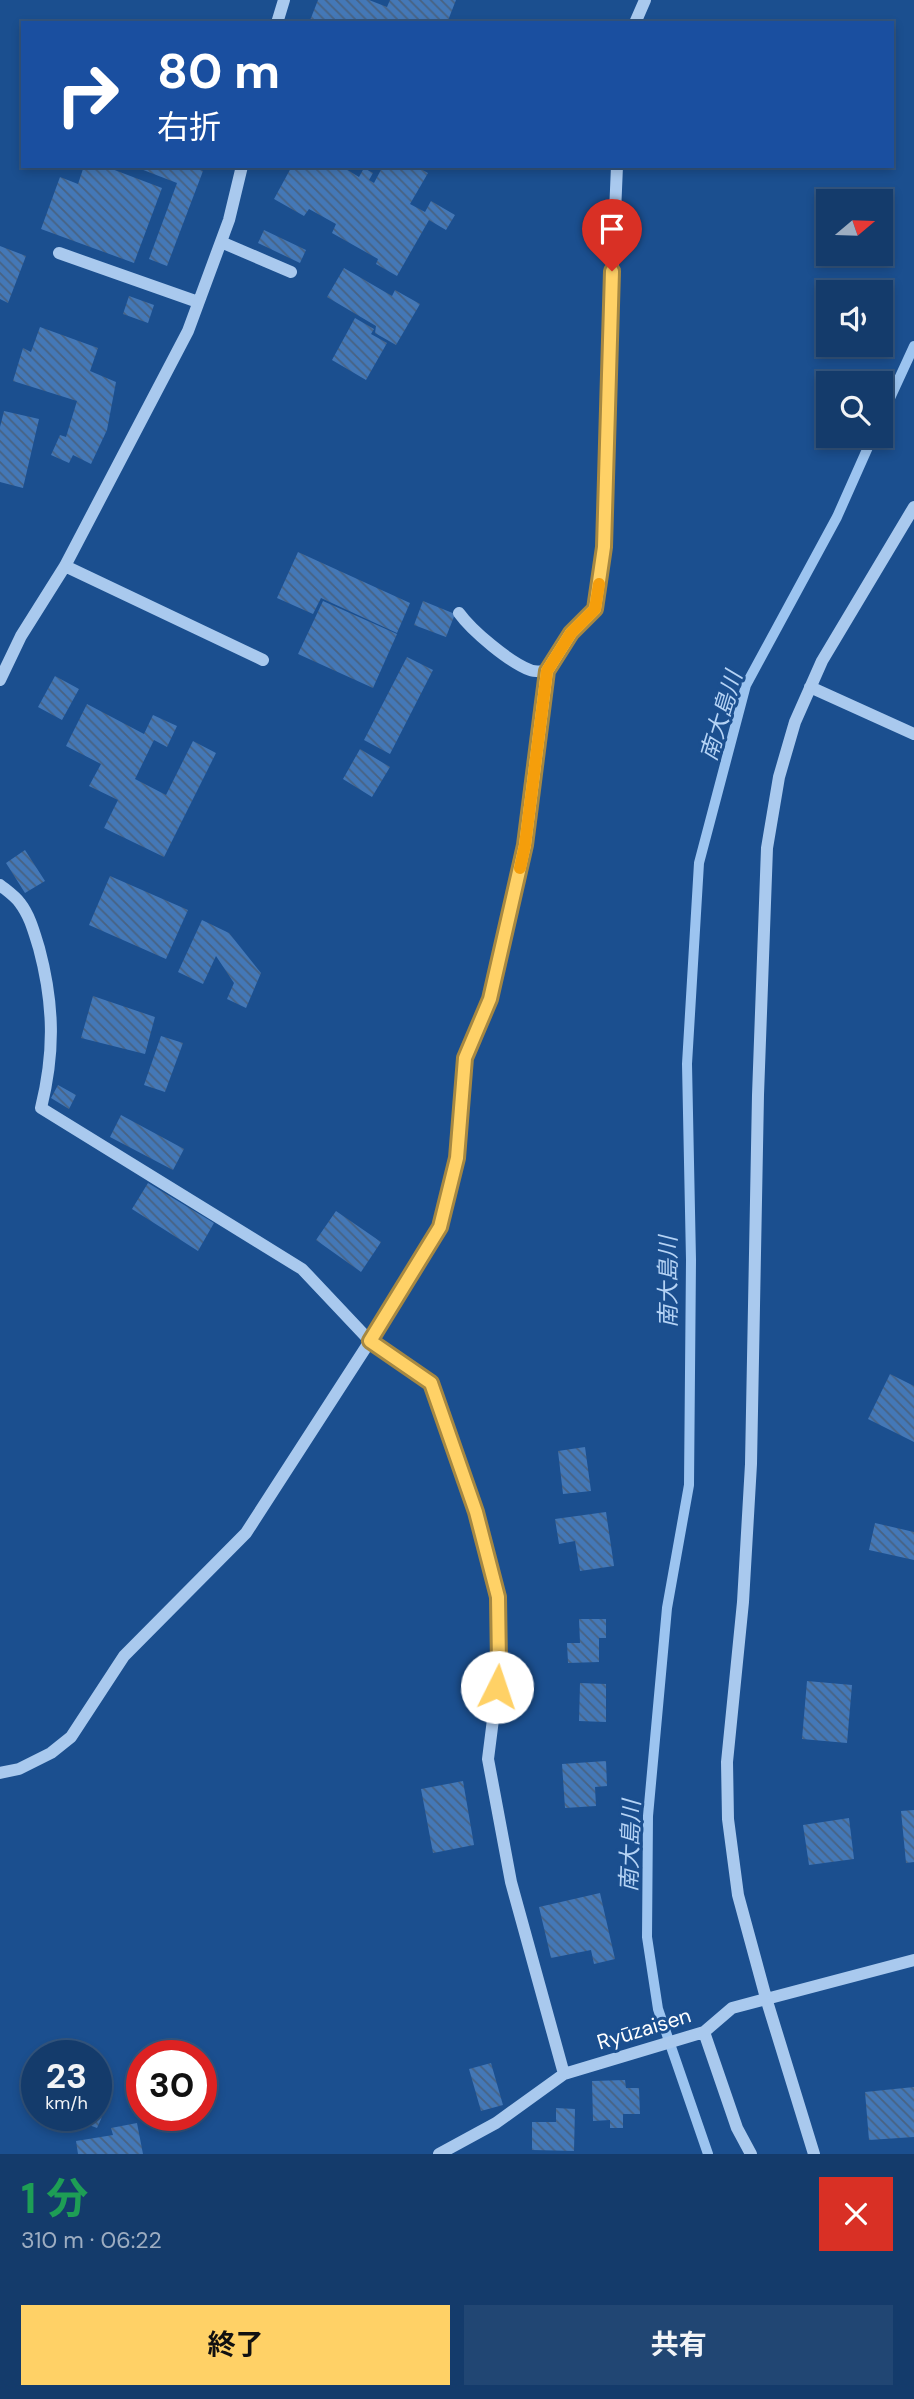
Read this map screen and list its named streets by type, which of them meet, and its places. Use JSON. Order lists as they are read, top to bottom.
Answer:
{
  "streets": {
    "street": ["Ryūzaisen"]
  },
  "water": ["南大島川"],
  "north": "right",
  "page": {
    "turn": ["80 m", "右折"],
    "speed": "23 km/h",
    "limit": "30",
    "heading": ["1 分", "310 m · 06:22"],
    "buttons": ["終了", "共有"]
  }
}
